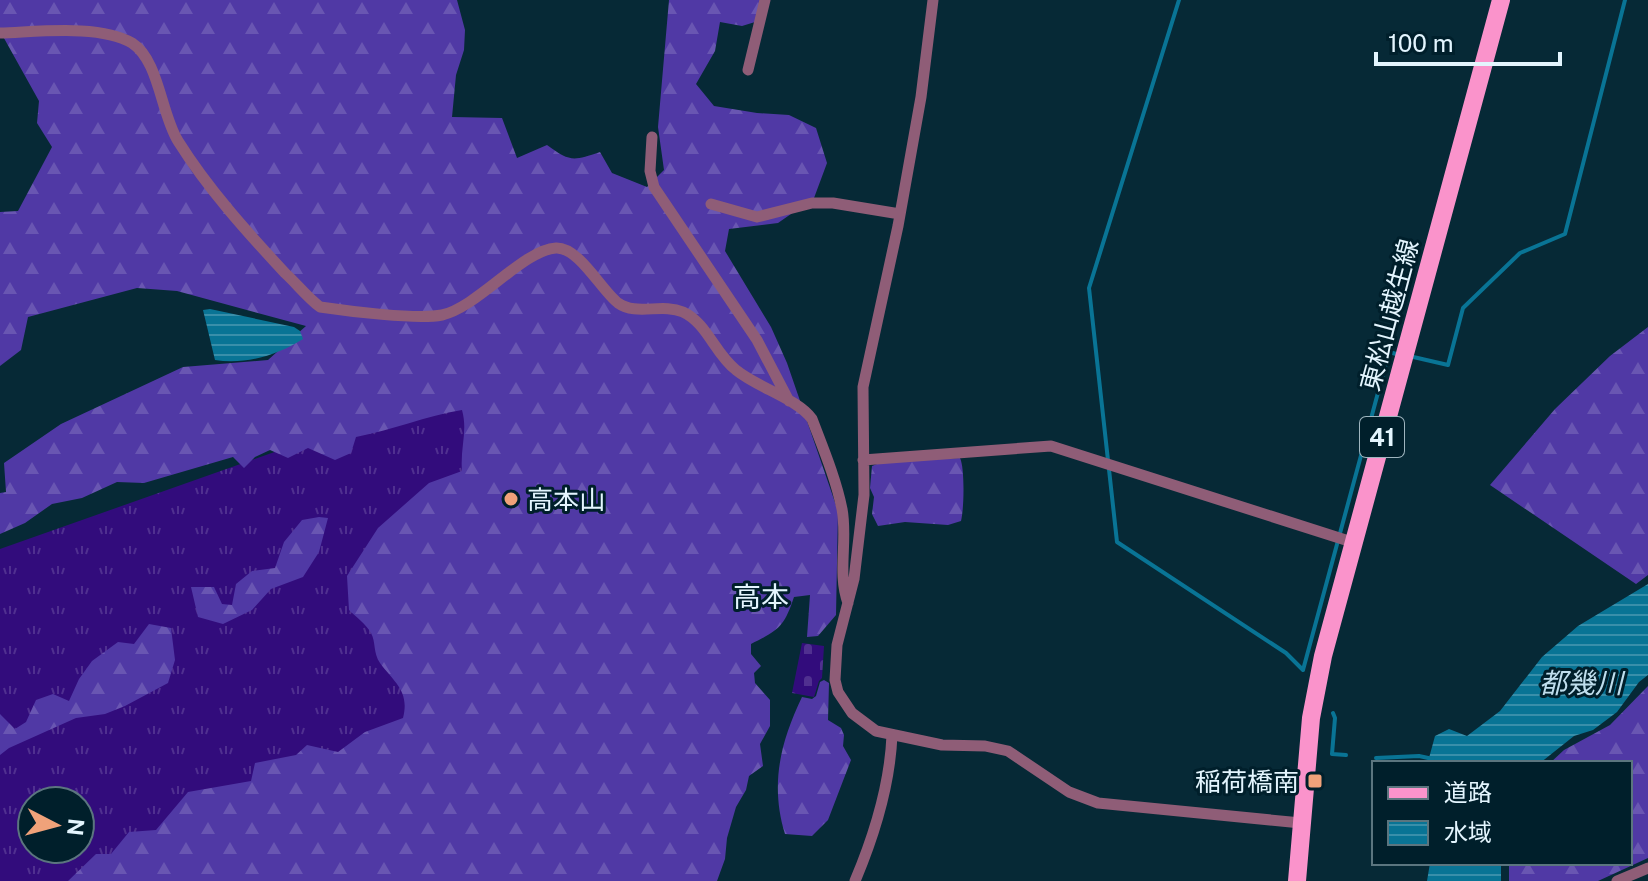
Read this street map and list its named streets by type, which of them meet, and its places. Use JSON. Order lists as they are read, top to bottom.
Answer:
{
  "streets": {
    "main road": ["東松山越生線", "41"]
  },
  "districts": ["高本"],
  "water": ["都幾川"],
  "places": {
    "other": ["高本山"],
    "transit": ["稲荷橋南"]
  },
  "legend": ["道路", "水域"],
  "scale_bar": "100 m",
  "north": "right"
}
